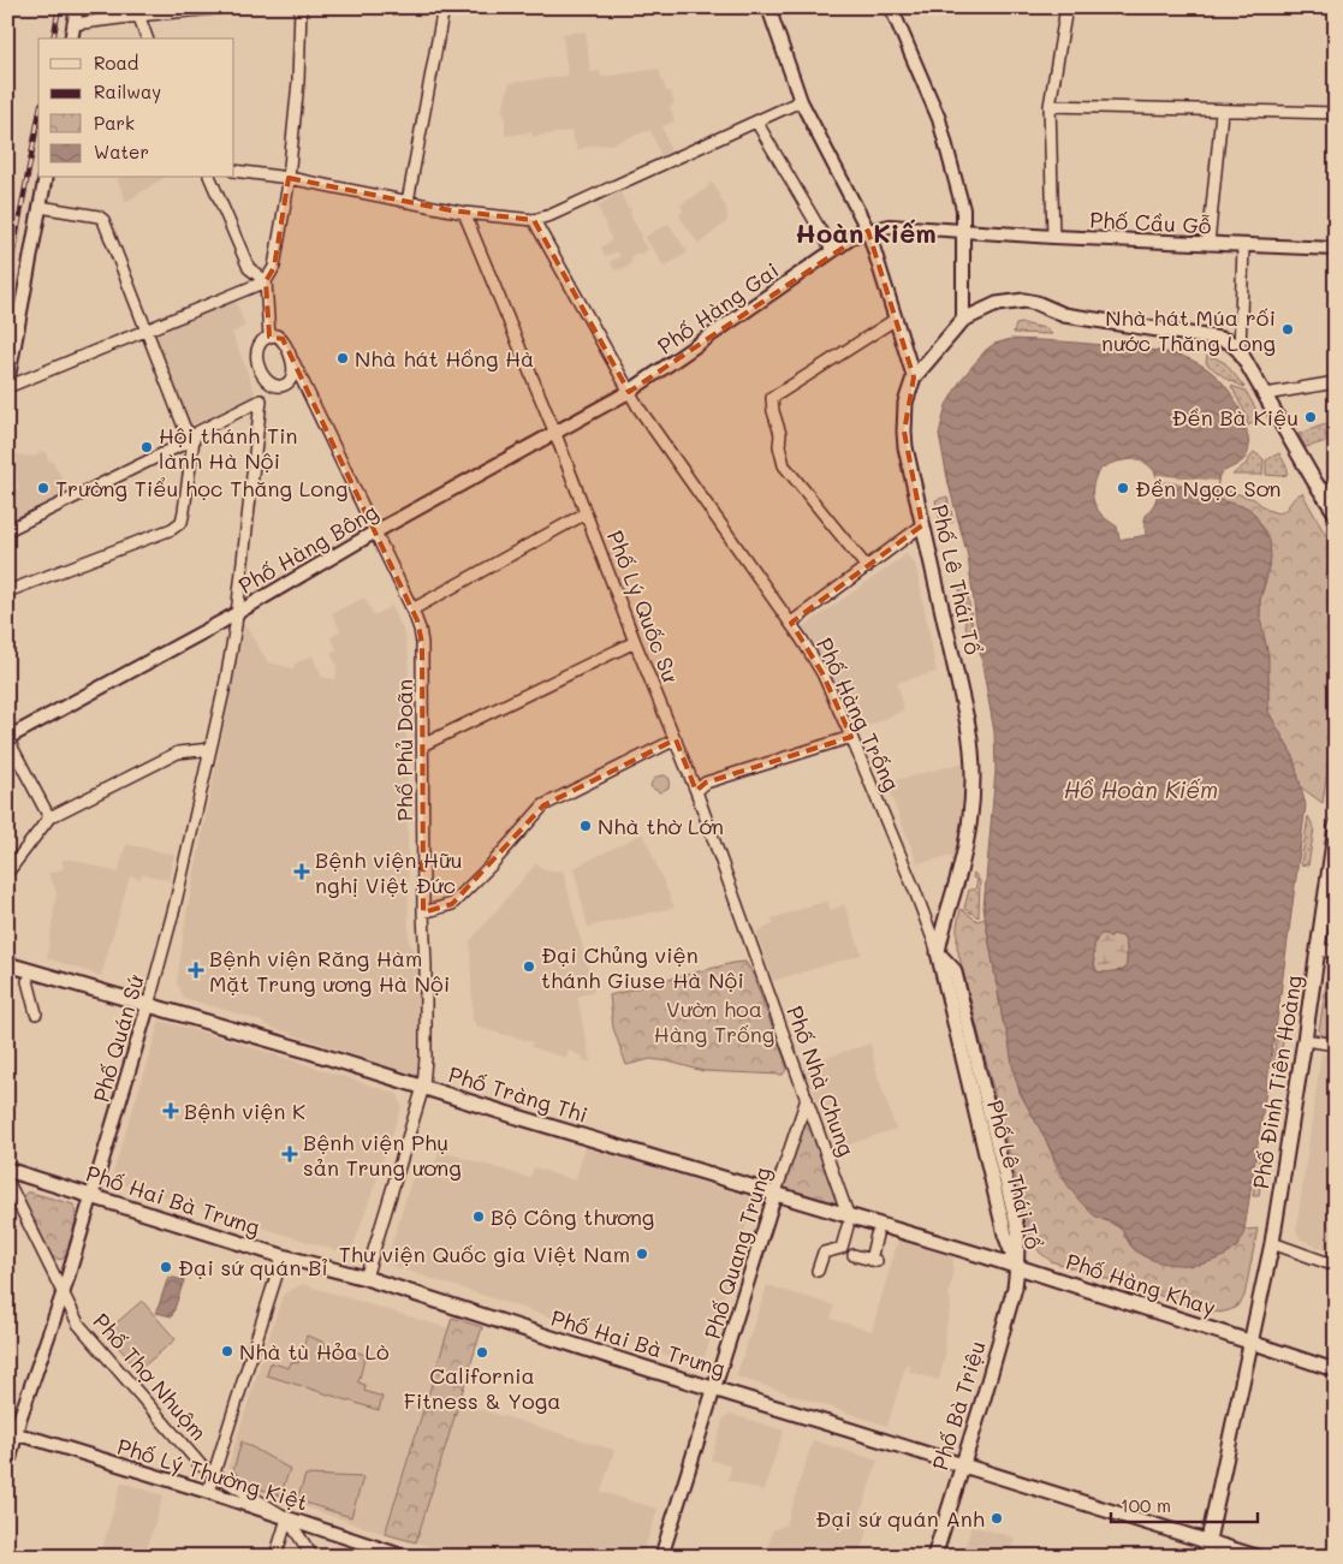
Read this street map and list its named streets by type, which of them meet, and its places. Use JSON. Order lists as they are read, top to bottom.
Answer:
{
  "streets": {
    "main road": [
      "Phố Lê Thái Tổ",
      "Phố Đinh Tiên Hoàng",
      "Phố Tràng Thi",
      "Phố Hai Bà Trưng",
      "Phố Hàng Khay",
      "Phố Bà Triệu"
    ],
    "street": [
      "Phố Cầu Gỗ",
      "Phố Hàng Gai",
      "Phố Hàng Bông",
      "Phố Lý Quốc Sư",
      "Phố Hàng Trống",
      "Phố Phủ Doãn",
      "Phố Quán Sứ",
      "Phố Nhà Chung",
      "Phố Quang Trung",
      "Phố Thợ Nhuộm",
      "Phố Lý Thường Kiệt"
    ]
  },
  "crossings": [
    ["Phố Cầu Gỗ", "Phố Hàng Gai"],
    ["Phố Hàng Gai", "Phố Hàng Bông"],
    ["Phố Hàng Gai", "Phố Hàng Trống"],
    ["Phố Hàng Bông", "Phố Lý Quốc Sư"],
    ["Phố Hàng Bông", "Phố Hàng Trống"],
    ["Phố Hàng Bông", "Phố Phủ Doãn"],
    ["Phố Hàng Bông", "Phố Quán Sứ"],
    ["Phố Lê Thái Tổ", "Phố Hàng Trống"],
    ["Phố Lê Thái Tổ", "Phố Tràng Thi"],
    ["Phố Lê Thái Tổ", "Phố Hàng Khay"],
    ["Phố Lê Thái Tổ", "Phố Bà Triệu"],
    ["Phố Lý Quốc Sư", "Phố Nhà Chung"],
    ["Phố Phủ Doãn", "Phố Tràng Thi"],
    ["Phố Phủ Doãn", "Phố Hai Bà Trưng"],
    ["Phố Quán Sứ", "Phố Tràng Thi"],
    ["Phố Quán Sứ", "Phố Hai Bà Trưng"],
    ["Phố Quán Sứ", "Phố Thợ Nhuộm"],
    ["Phố Quán Sứ", "Phố Lý Thường Kiệt"],
    ["Phố Nhà Chung", "Phố Tràng Thi"],
    ["Phố Nhà Chung", "Phố Quang Trung"],
    ["Phố Đinh Tiên Hoàng", "Phố Hai Bà Trưng"],
    ["Phố Đinh Tiên Hoàng", "Phố Hàng Khay"],
    ["Phố Tràng Thi", "Phố Quang Trung"],
    ["Phố Tràng Thi", "Phố Hàng Khay"],
    ["Phố Tràng Thi", "Phố Bà Triệu"],
    ["Phố Hai Bà Trưng", "Phố Quang Trung"],
    ["Phố Hai Bà Trưng", "Phố Bà Triệu"],
    ["Phố Hàng Khay", "Phố Bà Triệu"],
    ["Phố Thợ Nhuộm", "Phố Lý Thường Kiệt"]
  ],
  "districts": ["Hoàn Kiếm"],
  "water": ["Hồ Hoàn Kiếm"],
  "parks": ["Vườn hoa Hàng Trống"],
  "places": {
    "other": [
      "Nhà hát Múa rối nước Thăng Long",
      "Nhà hát Hồng Hà",
      "Đền Bà Kiệu",
      "Hội thánh Tin lành Hà Nội",
      "Trường Tiểu học Thăng Long",
      "Đền Ngọc Sơn",
      "Nhà thờ Lớn",
      "Đại Chủng viện thánh Giuse Hà Nội",
      "Bộ Công thương",
      "Thư viện Quốc gia Việt Nam",
      "Đại sứ quán Bỉ",
      "Nhà tù Hỏa Lò",
      "California Fitness & Yoga",
      "Đại sứ quán Anh"
    ],
    "health": [
      "Bệnh viện Hữu nghị Việt Đức",
      "Bệnh viện Răng Hàm Mặt Trung ương Hà Nội",
      "Bệnh viện K",
      "Bệnh viện Phụ sản Trung ương"
    ]
  },
  "legend": [
    "Road",
    "Railway",
    "Park",
    "Water"
  ],
  "scale_bar": "100 m"
}
